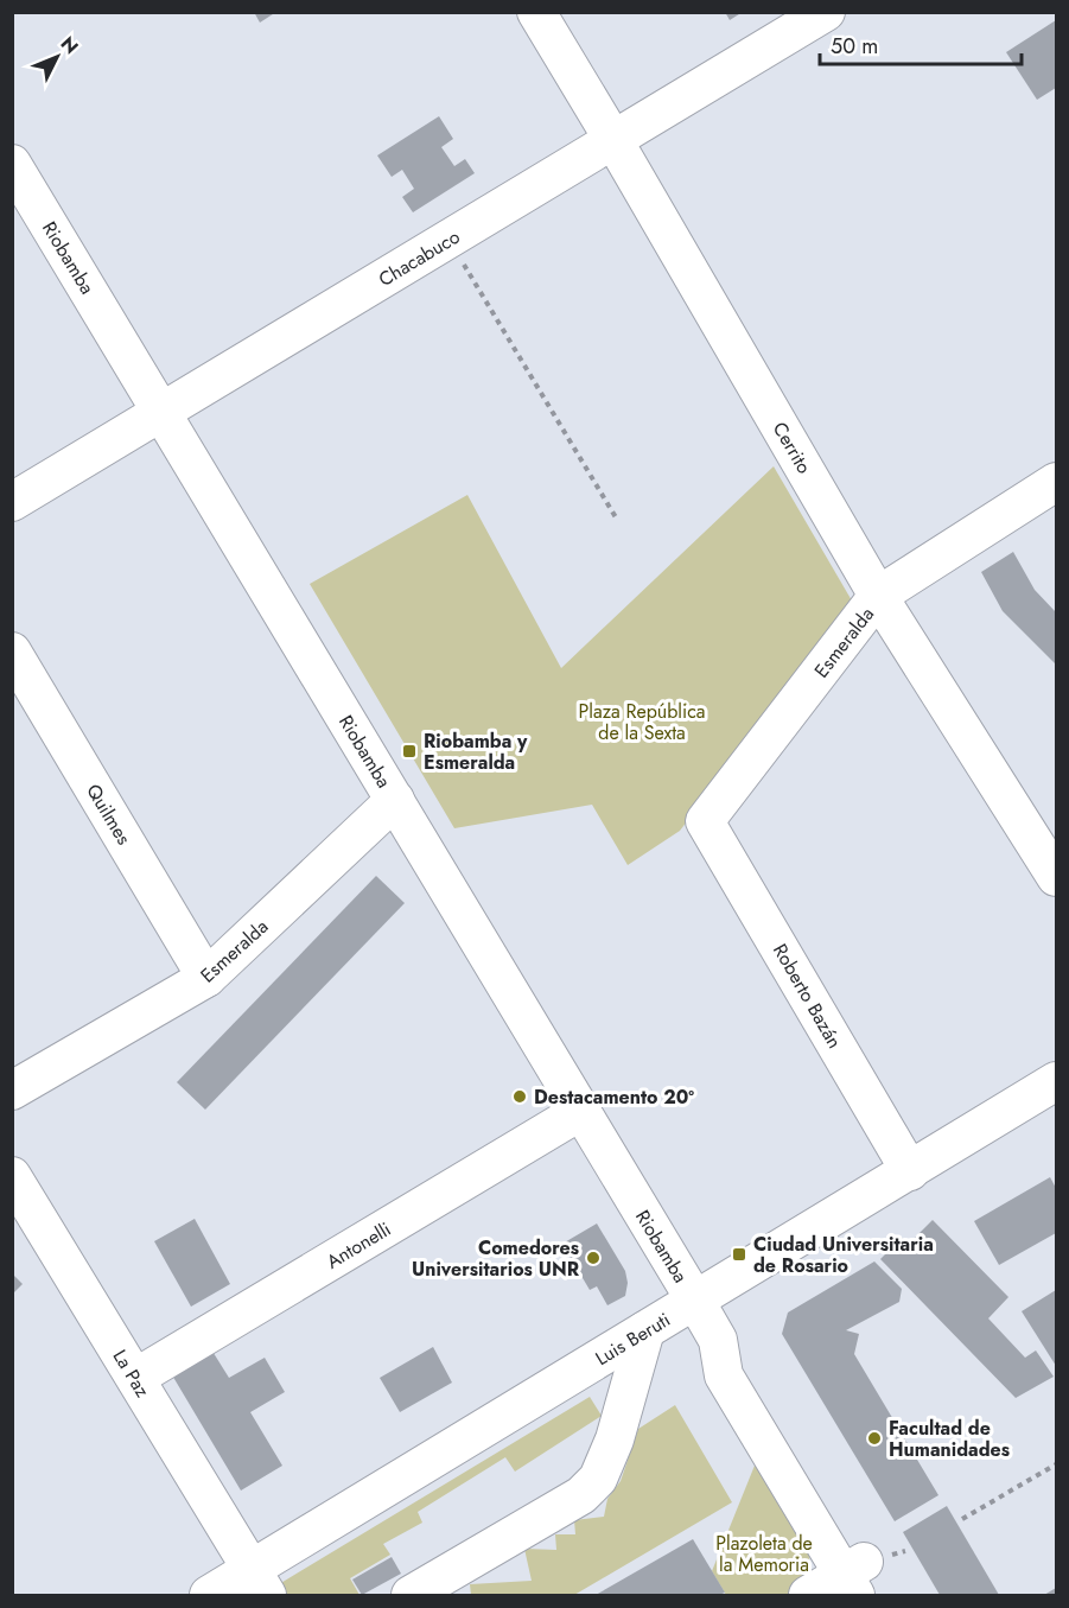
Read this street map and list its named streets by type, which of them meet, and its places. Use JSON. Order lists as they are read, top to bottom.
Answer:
{
  "streets": {
    "street": [
      "Riobamba",
      "Chacabuco",
      "Cerrito",
      "Esmeralda",
      "Quilmes",
      "Roberto Bazán",
      "Antonelli",
      "Luis Beruti",
      "La Paz"
    ]
  },
  "crossings": [
    ["Riobamba", "Chacabuco"],
    ["Riobamba", "Esmeralda"],
    ["Riobamba", "Antonelli"],
    ["Riobamba", "Luis Beruti"],
    ["Chacabuco", "Cerrito"],
    ["Cerrito", "Esmeralda"],
    ["Esmeralda", "Quilmes"],
    ["Esmeralda", "Roberto Bazán"],
    ["Roberto Bazán", "Luis Beruti"],
    ["Antonelli", "La Paz"],
    ["Luis Beruti", "La Paz"]
  ],
  "parks": ["Plaza República de la Sexta", "Plazoleta de la Memoria"],
  "places": {
    "transit": ["Riobamba y Esmeralda", "Ciudad Universitaria de Rosario"],
    "other": ["Destacamento 20º", "Comedores Universitarios UNR", "Facultad de Humanidades"]
  },
  "scale_bar": "50 m",
  "north": "top right"
}
